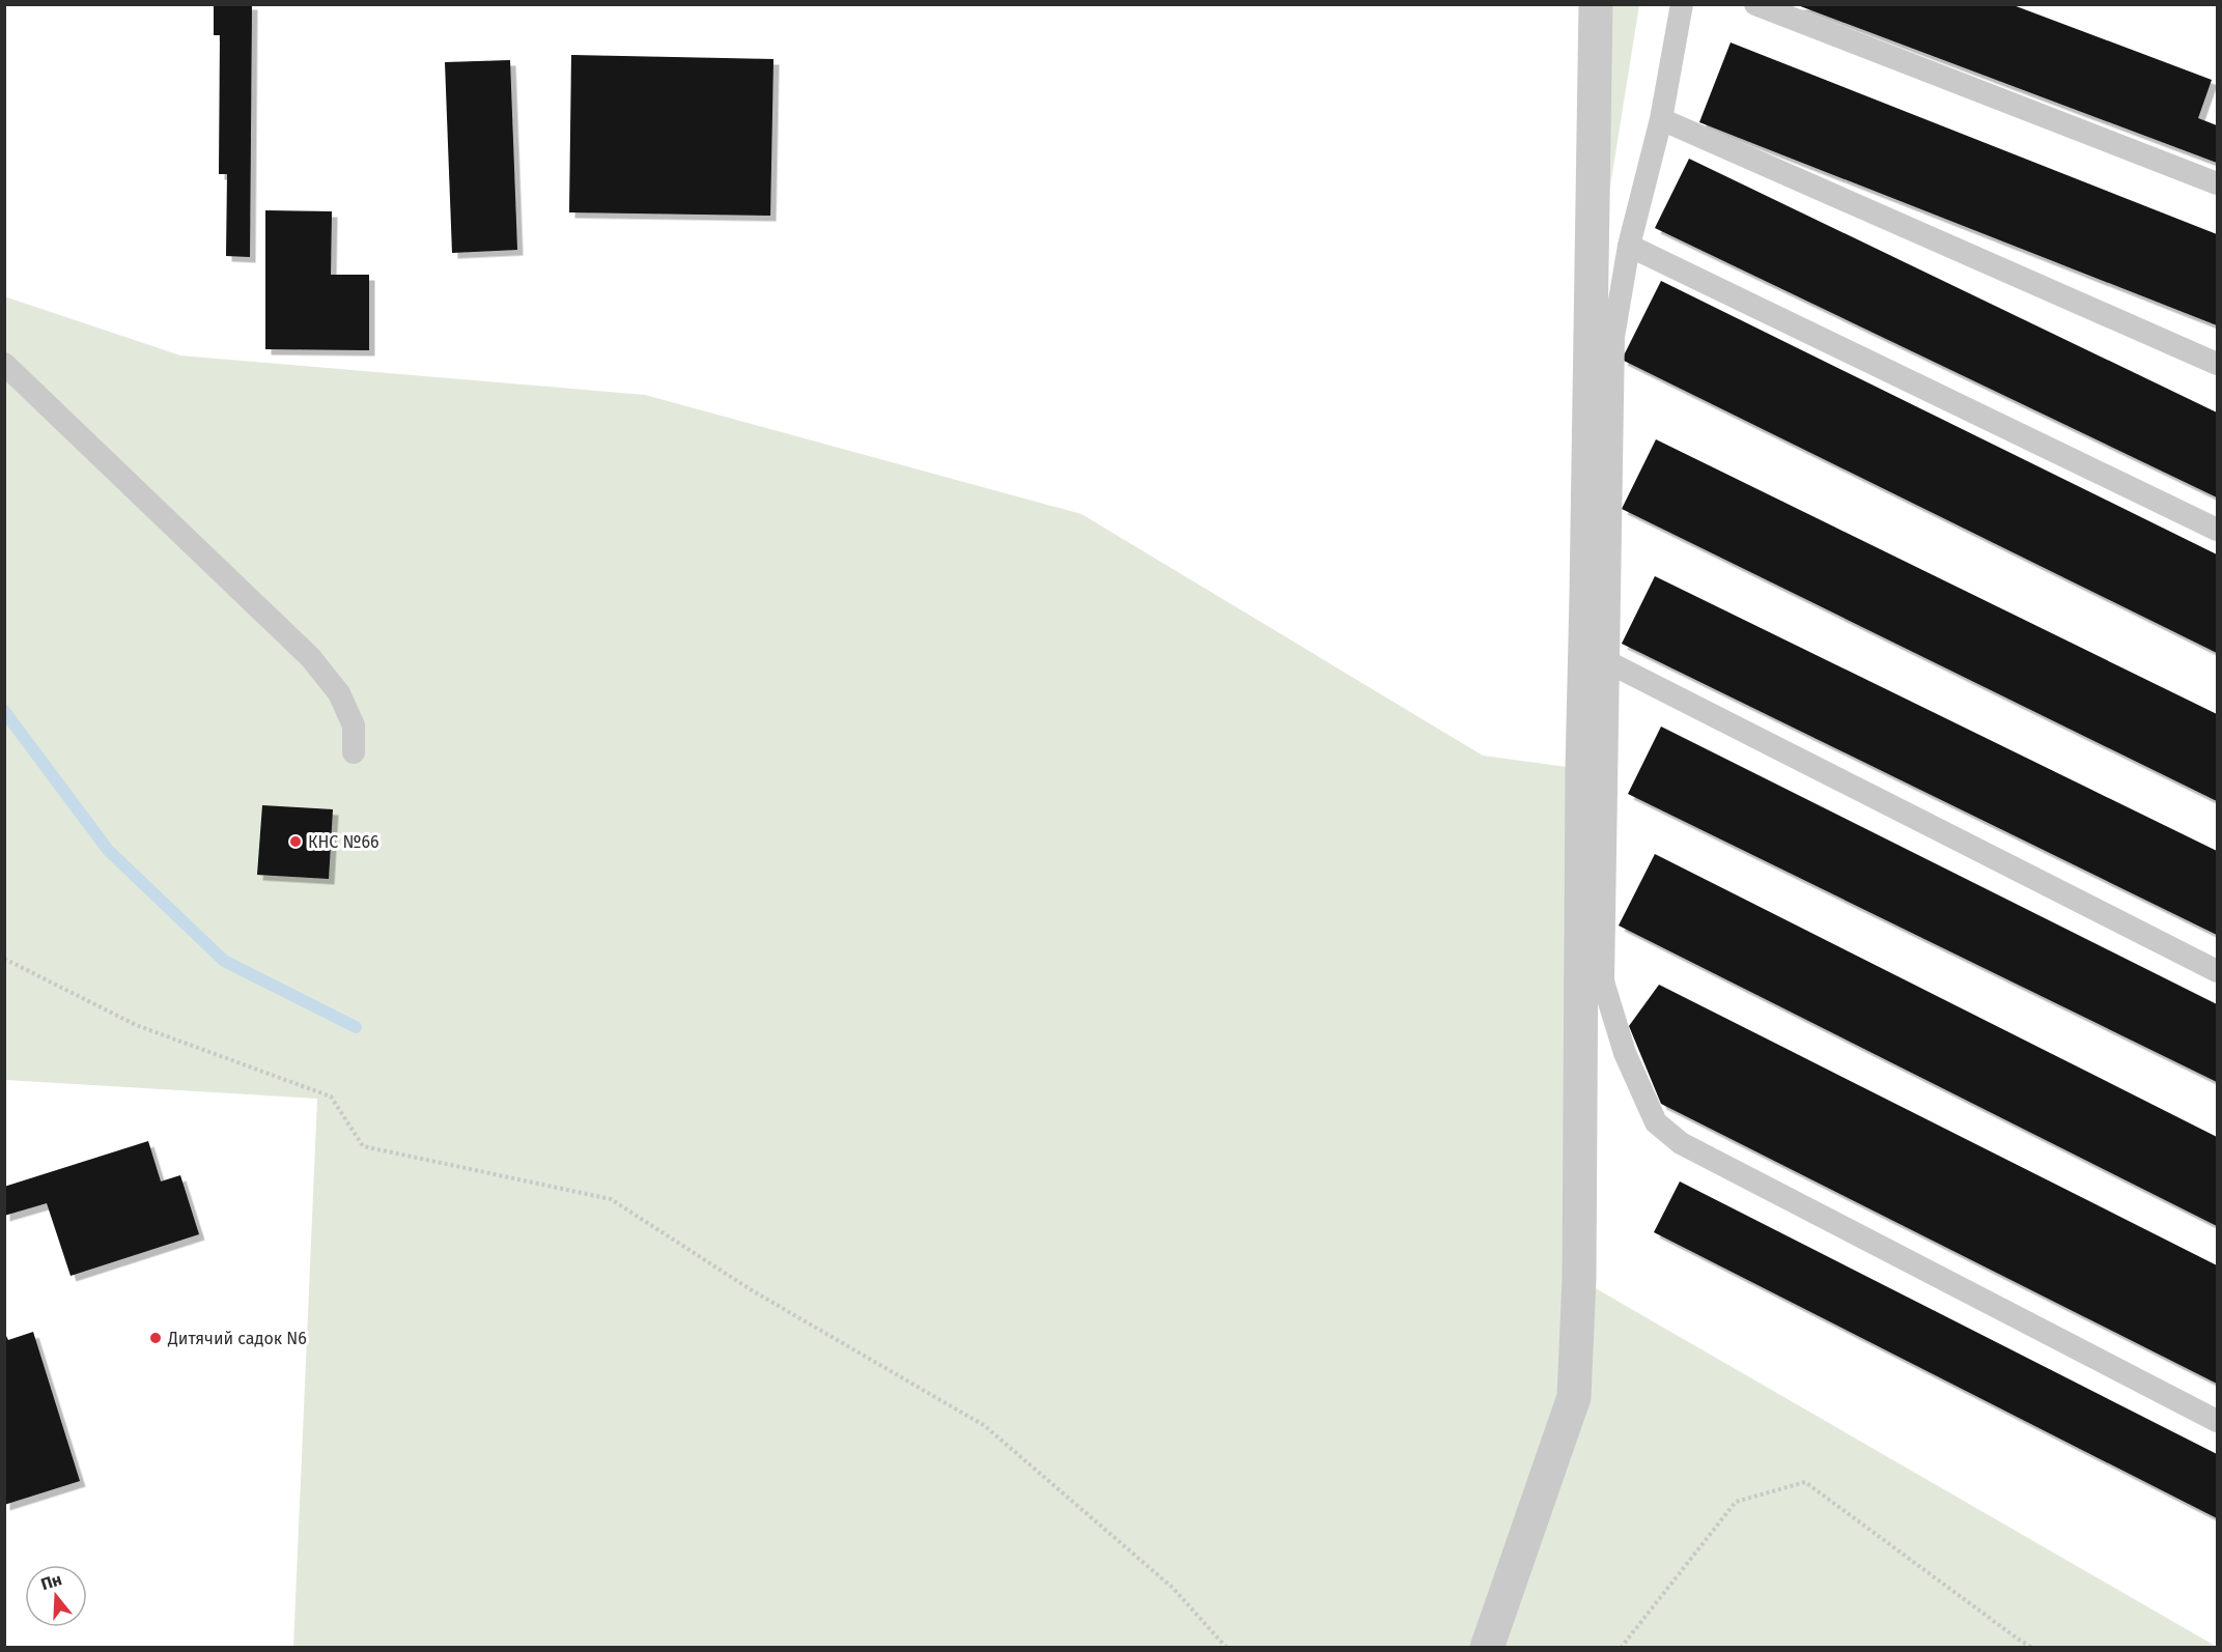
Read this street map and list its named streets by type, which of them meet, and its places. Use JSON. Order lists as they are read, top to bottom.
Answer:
{
  "places": ["КНС №66", "Дитячий садок N6"],
  "north": "top"
}
